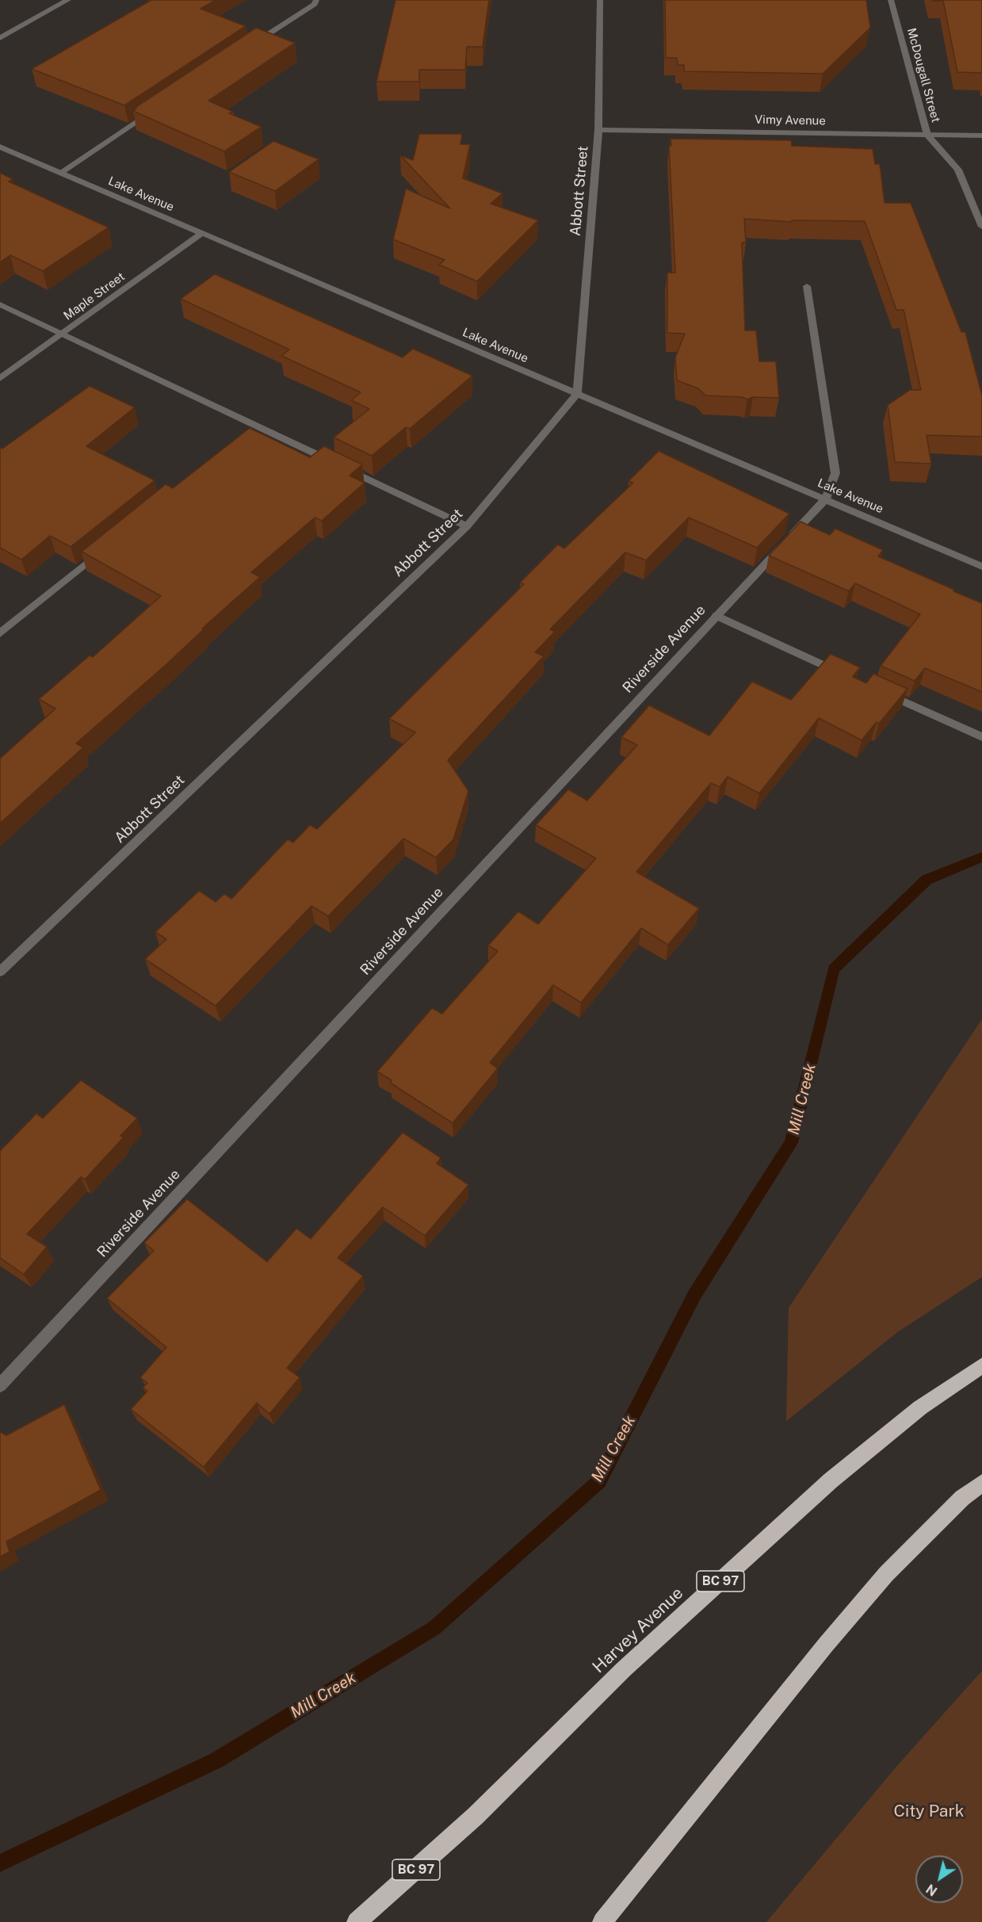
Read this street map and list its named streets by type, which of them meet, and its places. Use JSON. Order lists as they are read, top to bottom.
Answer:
{
  "streets": {
    "highway": ["BC 97", "Harvey Avenue"],
    "street": [
      "McDougall Street",
      "Vimy Avenue",
      "Abbott Street",
      "Lake Avenue",
      "Maple Street",
      "Riverside Avenue"
    ]
  },
  "crossings": [
    ["McDougall Street", "Vimy Avenue"],
    ["Vimy Avenue", "Abbott Street"],
    ["Abbott Street", "Lake Avenue"],
    ["Lake Avenue", "Maple Street"],
    ["Lake Avenue", "Riverside Avenue"]
  ],
  "water": ["Mill Creek"],
  "parks": ["City Park"],
  "north": "bottom left"
}
